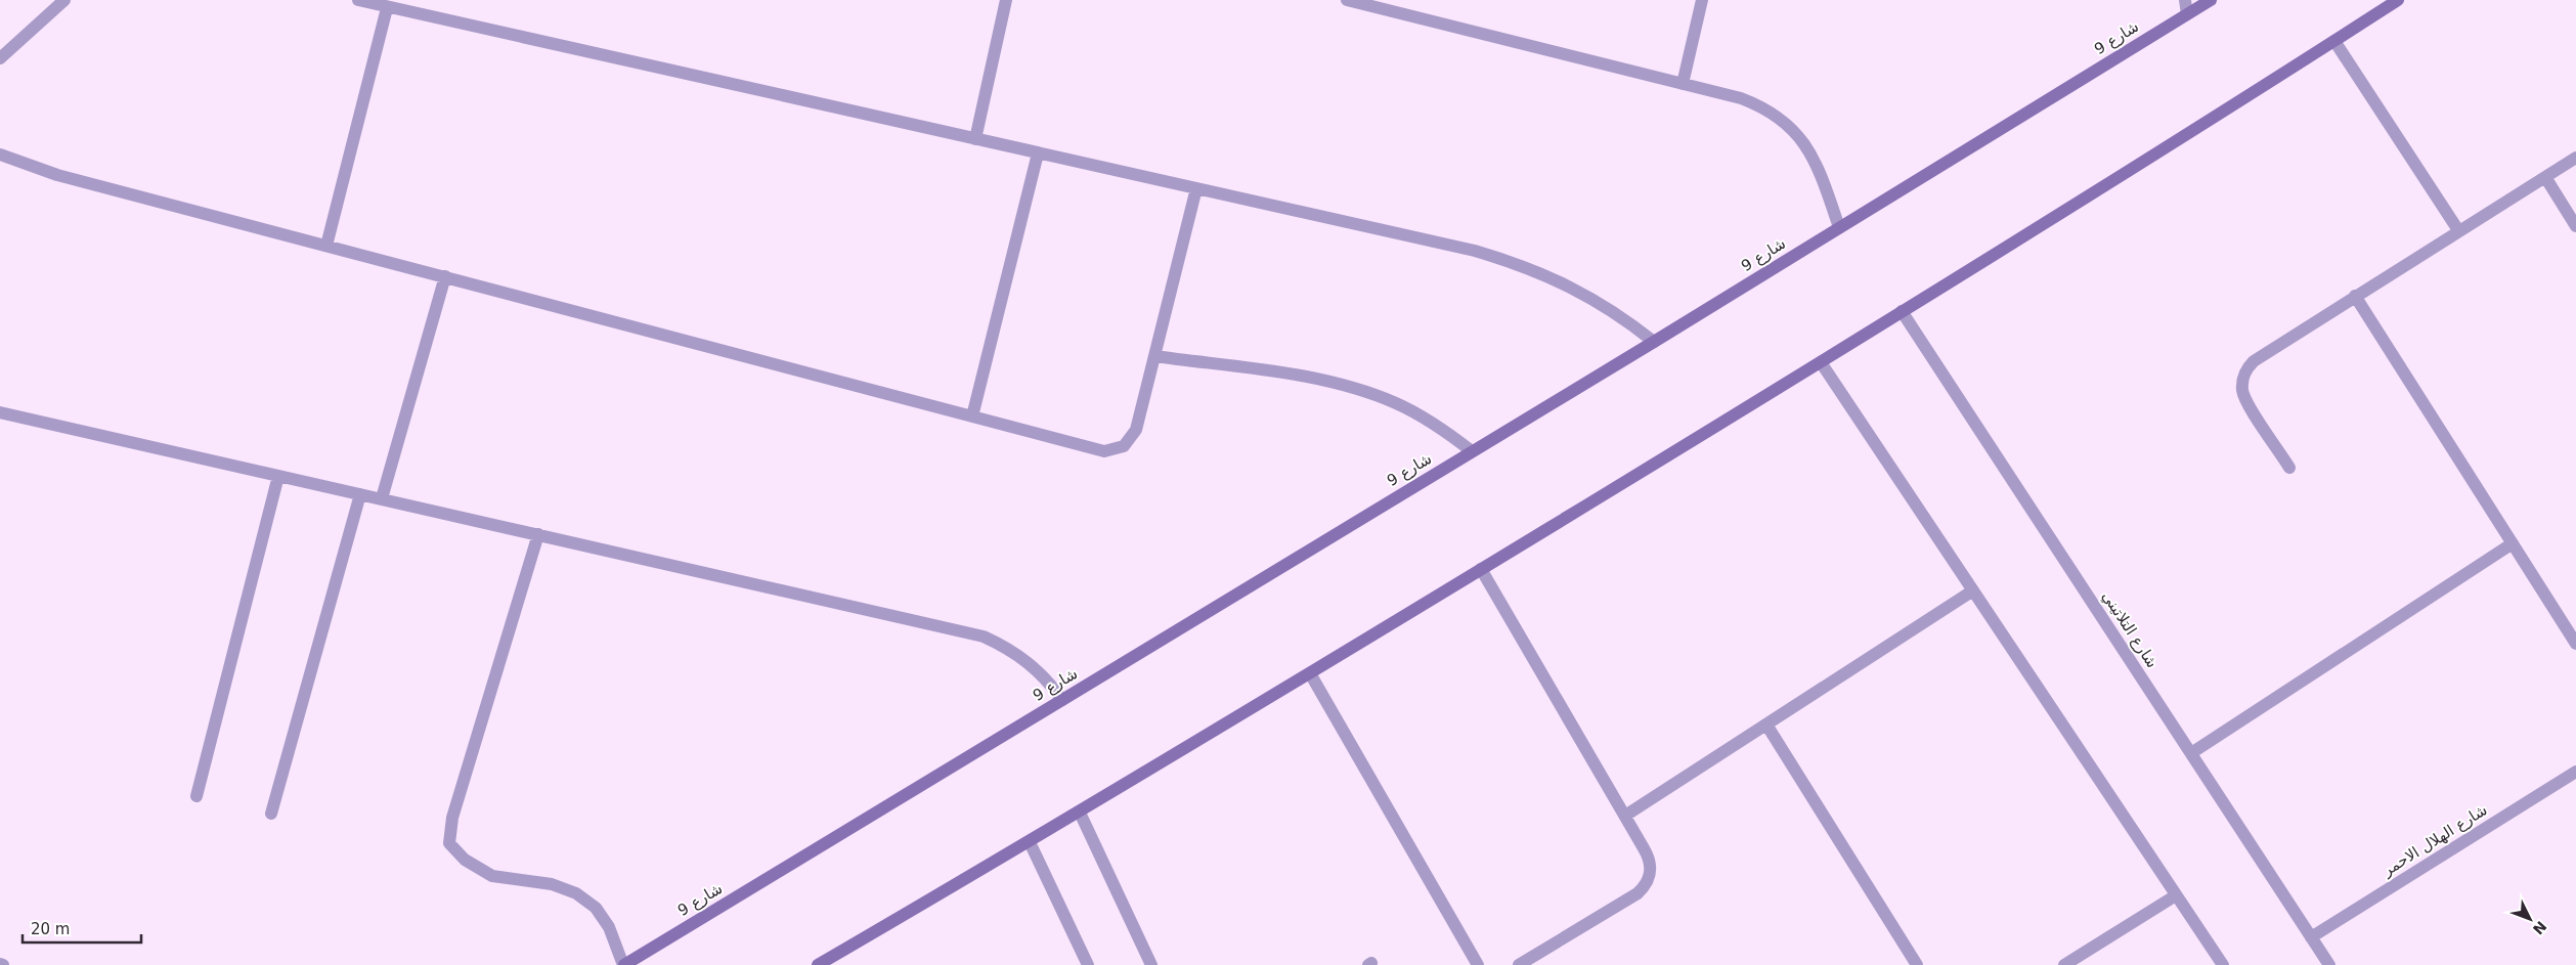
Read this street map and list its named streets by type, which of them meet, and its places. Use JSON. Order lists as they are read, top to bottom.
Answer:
{
  "streets": {
    "main road": ["شارع 9"],
    "street": ["شارع التلاتيني", "شارع الهلال الاحمر"]
  },
  "crossings": [
    ["شارع التلاتيني", "شارع الهلال الاحمر"]
  ],
  "scale_bar": "20 m",
  "north": "bottom right"
}
